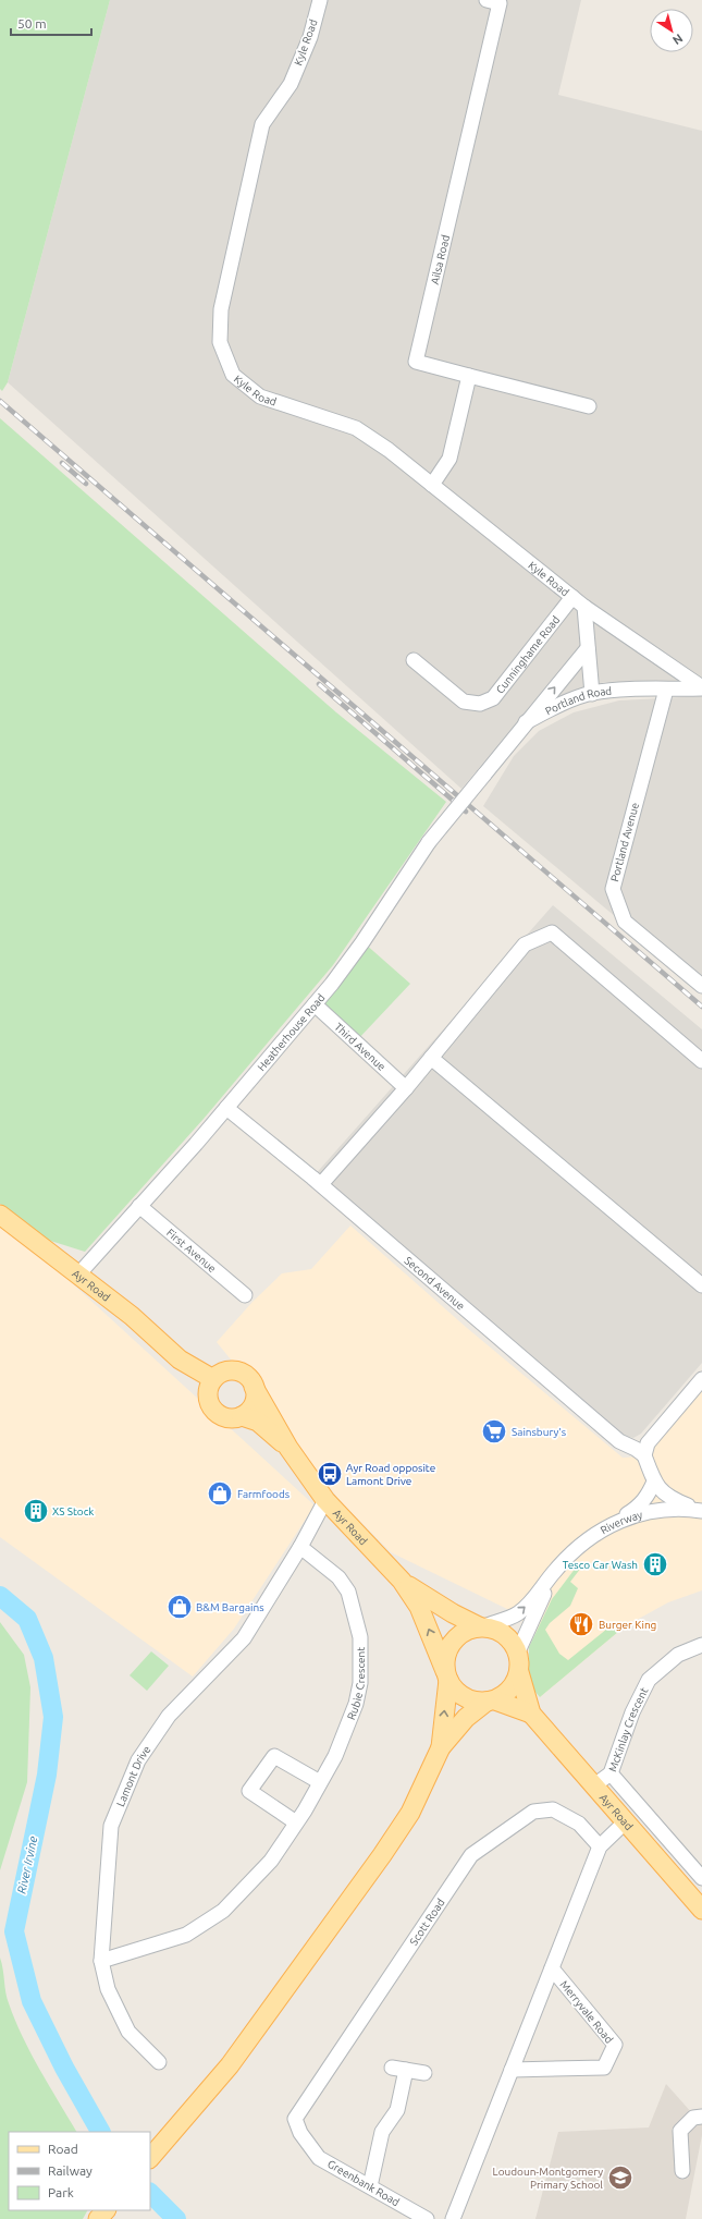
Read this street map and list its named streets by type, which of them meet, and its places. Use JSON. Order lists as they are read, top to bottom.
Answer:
{
  "streets": {
    "main road": ["Ayr Road"],
    "street": [
      "Kyle Road",
      "Ailsa Road",
      "Cunninghame Road",
      "Portland Road",
      "Portland Avenue",
      "Heatherhouse Road",
      "Third Avenue",
      "First Avenue",
      "Second Avenue",
      "Riverway",
      "Rubie Crescent",
      "McKinlay Crescent",
      "Lamont Drive",
      "Scott Road",
      "Merryvale Road",
      "Greenbank Road"
    ]
  },
  "crossings": [
    ["Kyle Road", "Cunninghame Road"],
    ["Kyle Road", "Portland Road"],
    ["Portland Road", "Portland Avenue"],
    ["Portland Road", "Heatherhouse Road"],
    ["Heatherhouse Road", "Third Avenue"],
    ["Heatherhouse Road", "First Avenue"],
    ["Heatherhouse Road", "Second Avenue"],
    ["Heatherhouse Road", "Ayr Road"],
    ["Ayr Road", "Riverway"],
    ["Ayr Road", "McKinlay Crescent"],
    ["Ayr Road", "Lamont Drive"],
    ["Ayr Road", "Merryvale Road"],
    ["Rubie Crescent", "Lamont Drive"],
    ["Scott Road", "Merryvale Road"],
    ["Scott Road", "Greenbank Road"]
  ],
  "water": ["River Irvine"],
  "places": {
    "supermarket": ["Sainsbury's"],
    "bus stop": ["Ayr Road opposite Lamont Drive"],
    "shop": ["Farmfoods", "B&M Bargains"],
    "building": ["XS Stock", "Tesco Car Wash"],
    "restaurant": ["Burger King"],
    "school or university": ["Loudoun-Montgomery Primary School"]
  },
  "legend": ["Road", "Railway", "Park"],
  "scale_bar": "50 m",
  "north": "bottom right"
}
